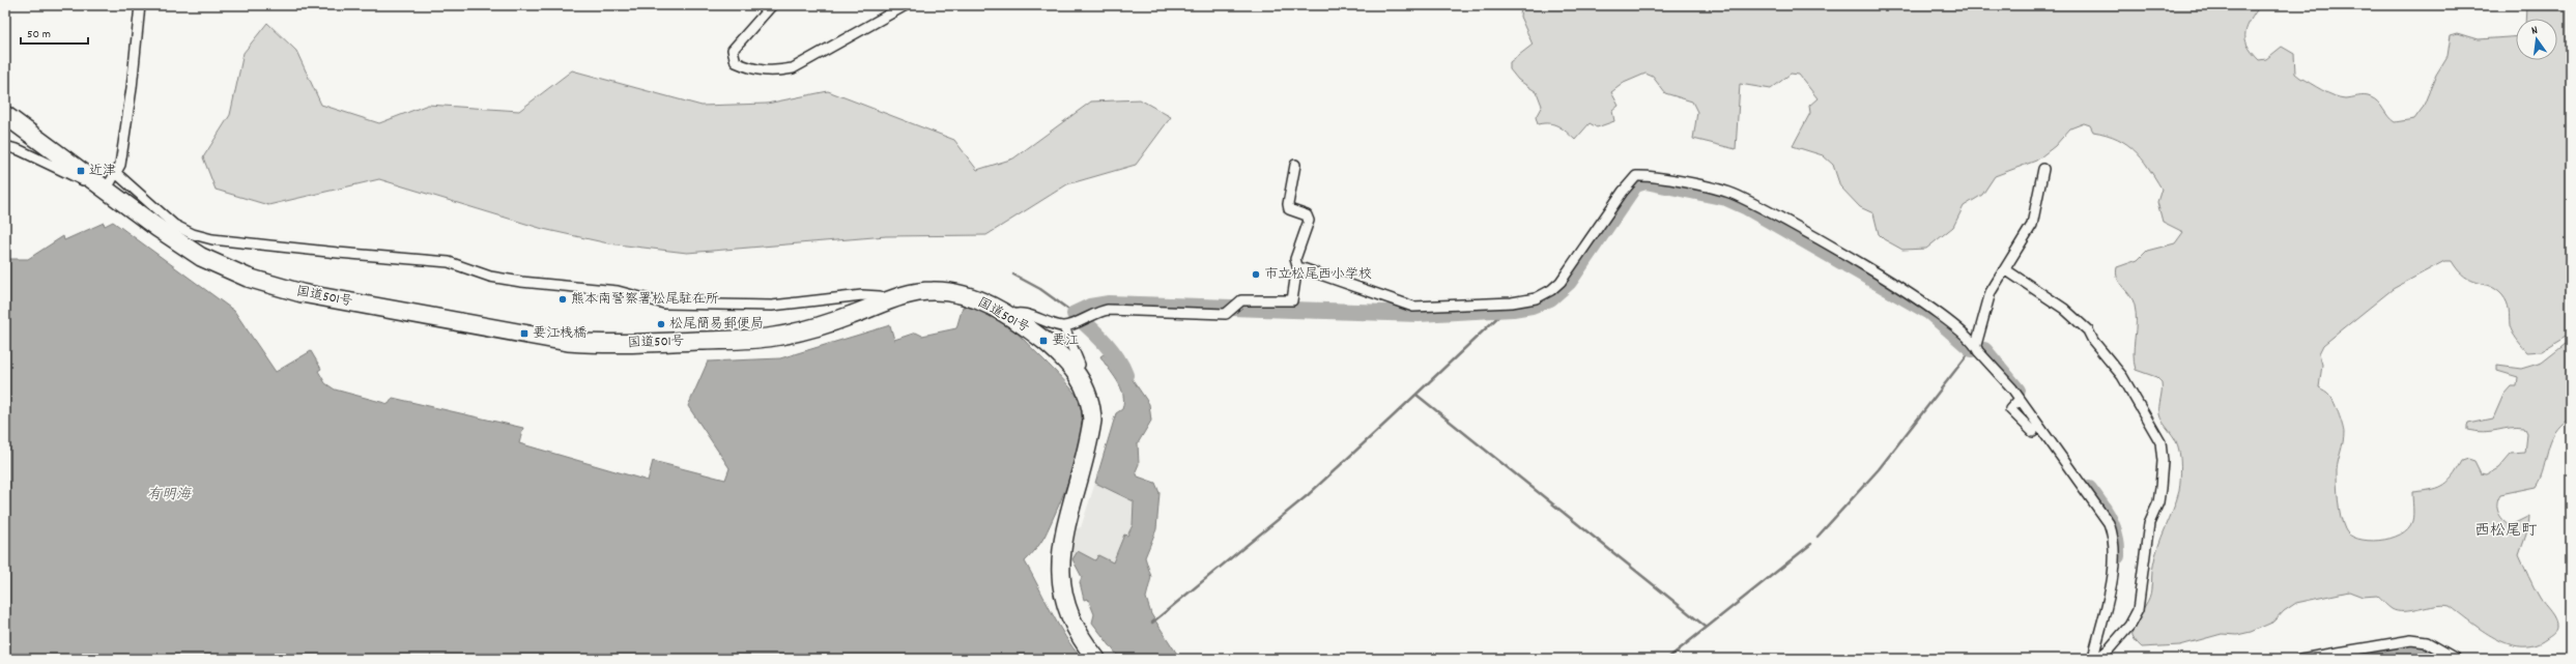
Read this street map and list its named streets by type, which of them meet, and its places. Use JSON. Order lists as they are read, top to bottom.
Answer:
{
  "streets": {
    "highway": ["国道501号"]
  },
  "districts": ["西松尾町"],
  "water": ["有明海"],
  "places": {
    "transit": ["近津", "要江桟橋", "要江"],
    "other": ["市立松尾西小学校", "熊本南警察署松尾駐在所", "松尾簡易郵便局"]
  },
  "scale_bar": "50 m",
  "north": "top"
}
